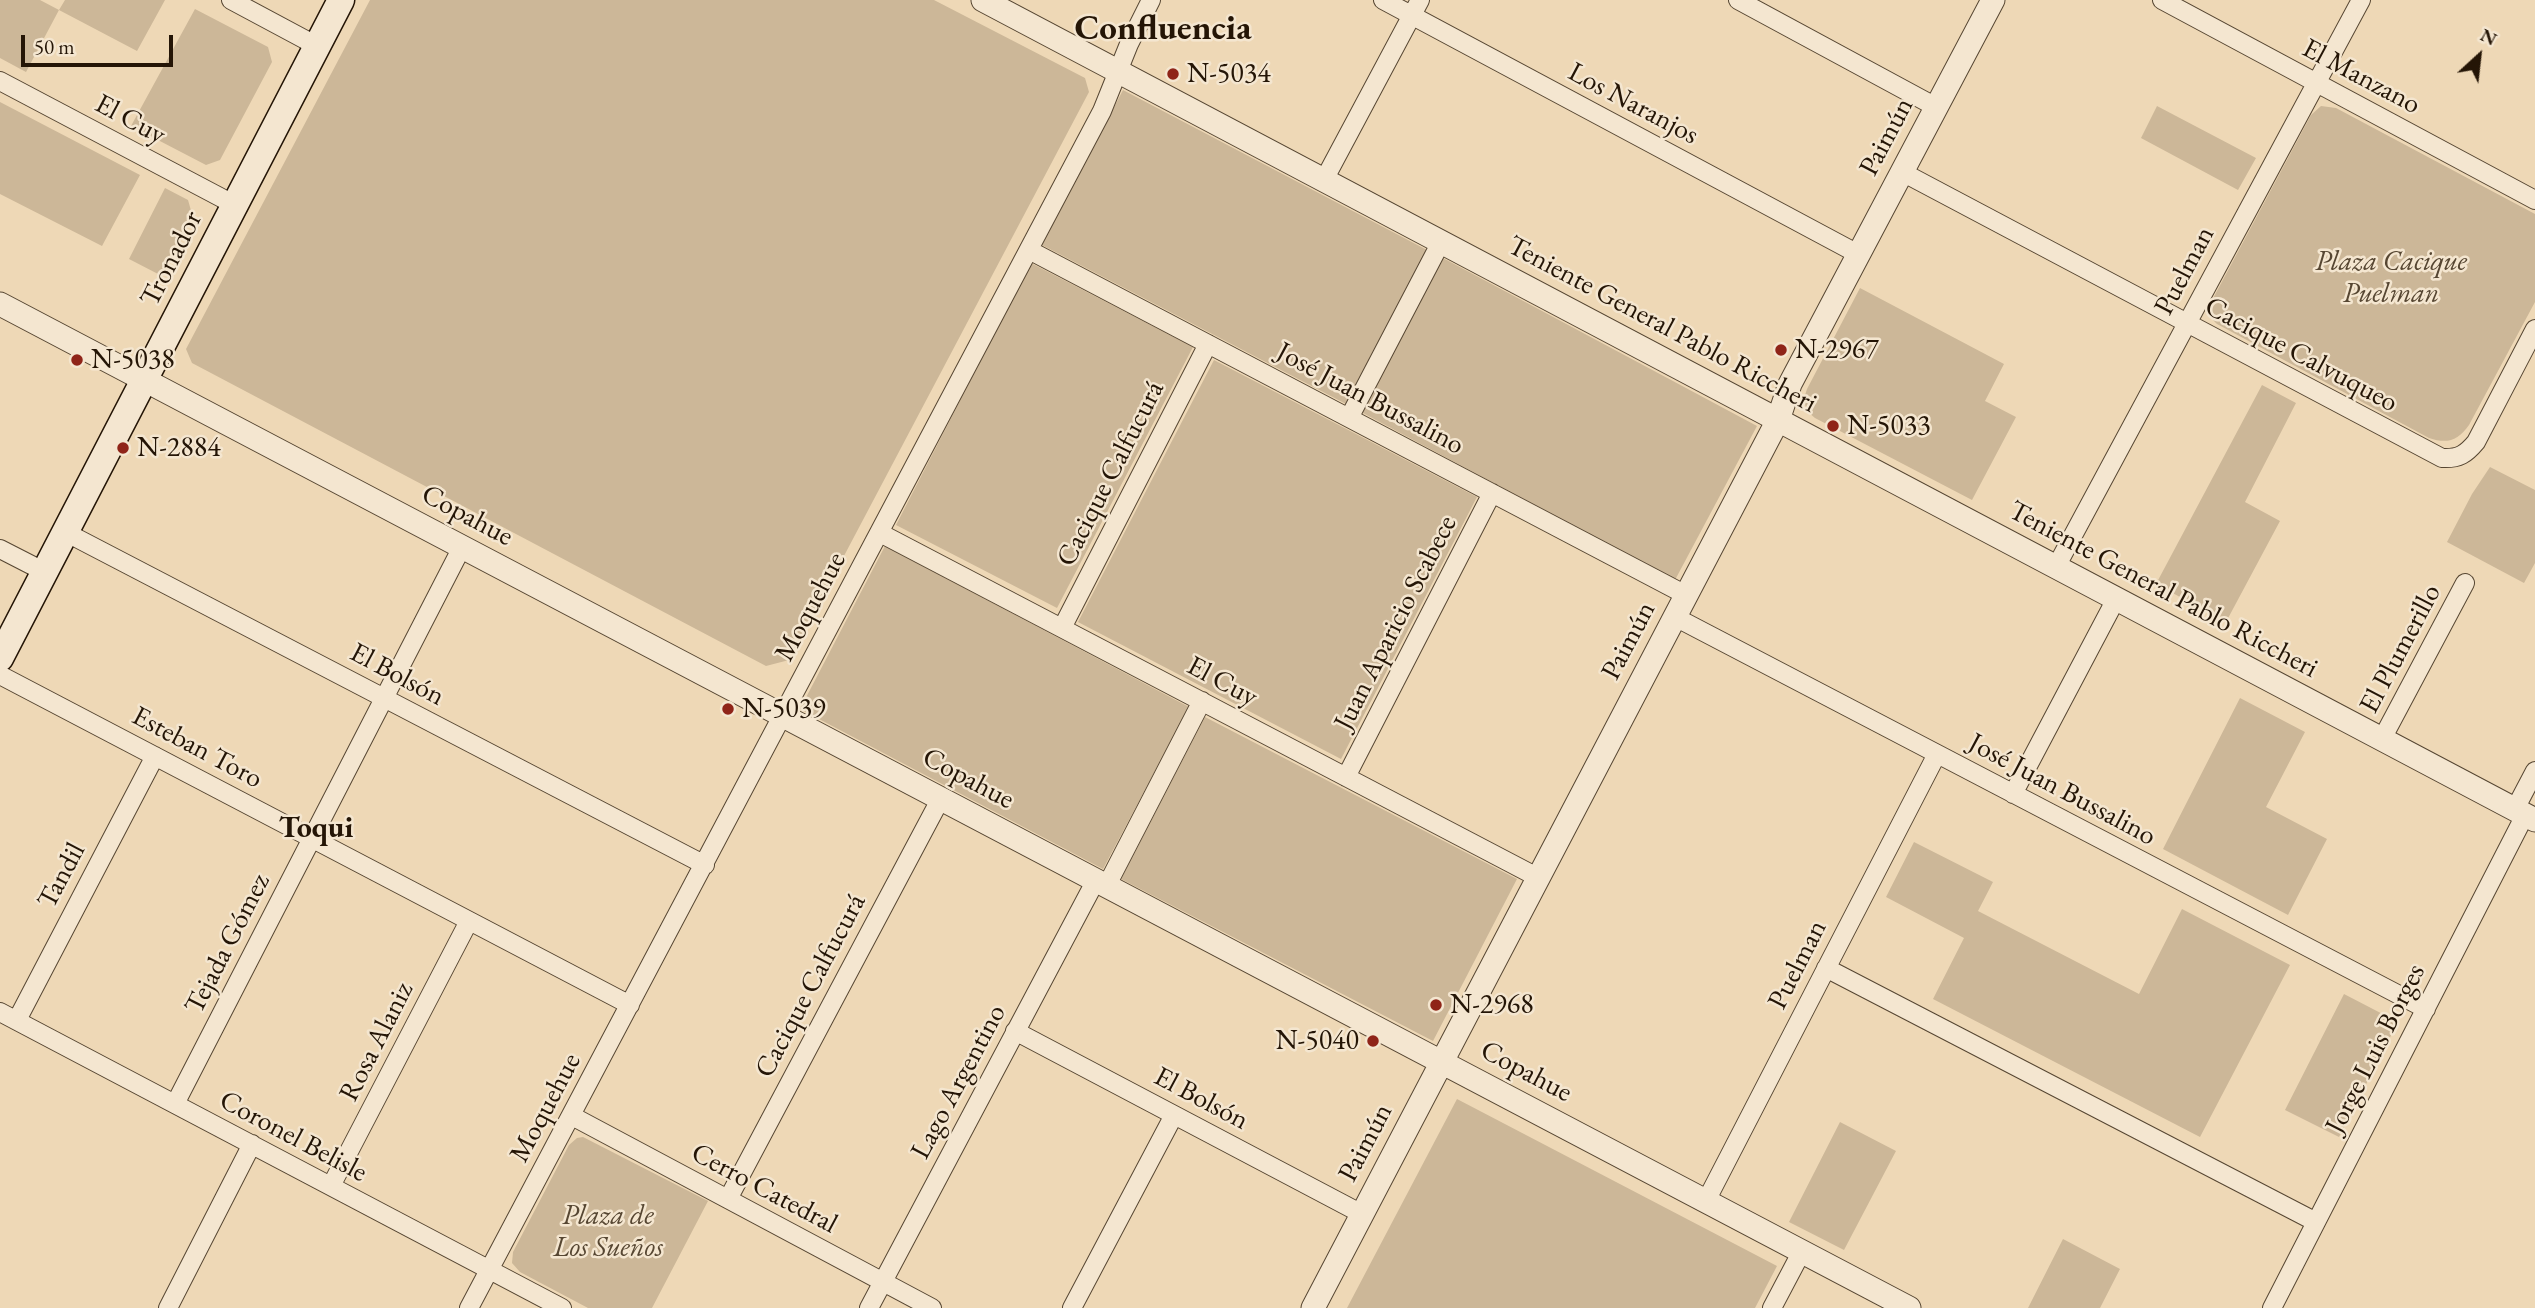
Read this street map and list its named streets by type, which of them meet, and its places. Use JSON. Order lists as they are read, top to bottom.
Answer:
{
  "streets": {
    "main road": ["Tronador"],
    "street": [
      "El Manzano",
      "Los Naranjos",
      "El Cuy",
      "Paimún",
      "Puelman",
      "Teniente General Pablo Riccheri",
      "Cacique Calvuqueo",
      "José Juan Bussalino",
      "Cacique Calfucurá",
      "Copahue",
      "Moquehue",
      "Juan Aparicio Scabece",
      "El Plumerillo",
      "El Bolsón",
      "Esteban Toro",
      "Tandil",
      "Tejada Gómez",
      "Rosa Alaniz",
      "Jorge Luis Borges",
      "Lago Argentino",
      "Coronel Belisle",
      "Cerro Catedral"
    ]
  },
  "crossings": [
    ["El Manzano", "Puelman"],
    ["Los Naranjos", "Paimún"],
    ["El Cuy", "Paimún"],
    ["El Cuy", "Tronador"],
    ["El Cuy", "Cacique Calfucurá"],
    ["El Cuy", "Moquehue"],
    ["El Cuy", "Juan Aparicio Scabece"],
    ["El Cuy", "Lago Argentino"],
    ["Paimún", "Teniente General Pablo Riccheri"],
    ["Paimún", "Cacique Calvuqueo"],
    ["Paimún", "José Juan Bussalino"],
    ["Paimún", "Copahue"],
    ["Paimún", "El Bolsón"],
    ["Tronador", "Copahue"],
    ["Tronador", "El Bolsón"],
    ["Puelman", "Teniente General Pablo Riccheri"],
    ["Puelman", "Cacique Calvuqueo"],
    ["Puelman", "José Juan Bussalino"],
    ["Puelman", "Copahue"],
    ["Teniente General Pablo Riccheri", "Moquehue"],
    ["Teniente General Pablo Riccheri", "El Plumerillo"],
    ["Teniente General Pablo Riccheri", "Jorge Luis Borges"],
    ["José Juan Bussalino", "Cacique Calfucurá"],
    ["José Juan Bussalino", "Moquehue"],
    ["José Juan Bussalino", "Juan Aparicio Scabece"],
    ["José Juan Bussalino", "Jorge Luis Borges"],
    ["Cacique Calfucurá", "Copahue"],
    ["Cacique Calfucurá", "Cerro Catedral"],
    ["Copahue", "Moquehue"],
    ["Copahue", "Tejada Gómez"],
    ["Copahue", "Lago Argentino"],
    ["Moquehue", "El Bolsón"],
    ["Moquehue", "Esteban Toro"],
    ["Moquehue", "Coronel Belisle"],
    ["Moquehue", "Cerro Catedral"],
    ["El Bolsón", "Tejada Gómez"],
    ["El Bolsón", "Lago Argentino"],
    ["Esteban Toro", "Tandil"],
    ["Esteban Toro", "Tejada Gómez"],
    ["Esteban Toro", "Rosa Alaniz"],
    ["Tandil", "Coronel Belisle"],
    ["Tejada Gómez", "Coronel Belisle"],
    ["Rosa Alaniz", "Coronel Belisle"],
    ["Lago Argentino", "Cerro Catedral"]
  ],
  "districts": ["Confluencia", "Toqui"],
  "parks": ["Plaza Cacique Puelman", "Plaza de Los Sueños"],
  "places": [
    "N-5034",
    "N-2967",
    "N-5038",
    "N-5033",
    "N-2884",
    "N-5039",
    "N-2968",
    "N-5040"
  ],
  "scale_bar": "50 m",
  "north": "top right"
}
